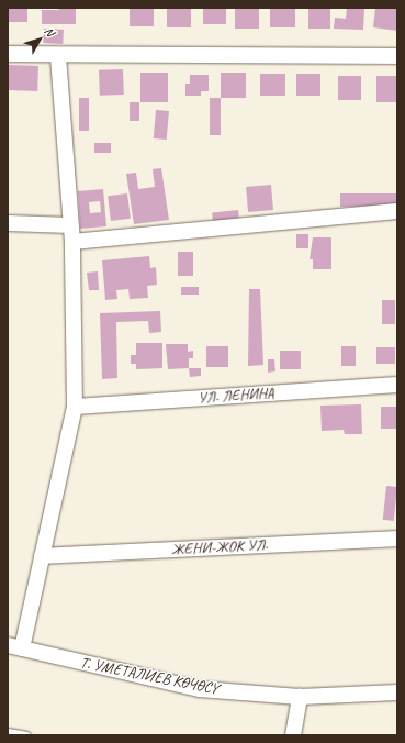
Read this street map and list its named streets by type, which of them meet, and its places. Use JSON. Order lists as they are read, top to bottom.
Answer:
{
  "streets": {
    "street": ["УЛ. ЛЕНИНА", "ЖЕНИ-ЖОК УЛ.", "Т. УМЕТАЛИЕВ КӨЧӨСҮ"]
  },
  "north": "top right"
}
